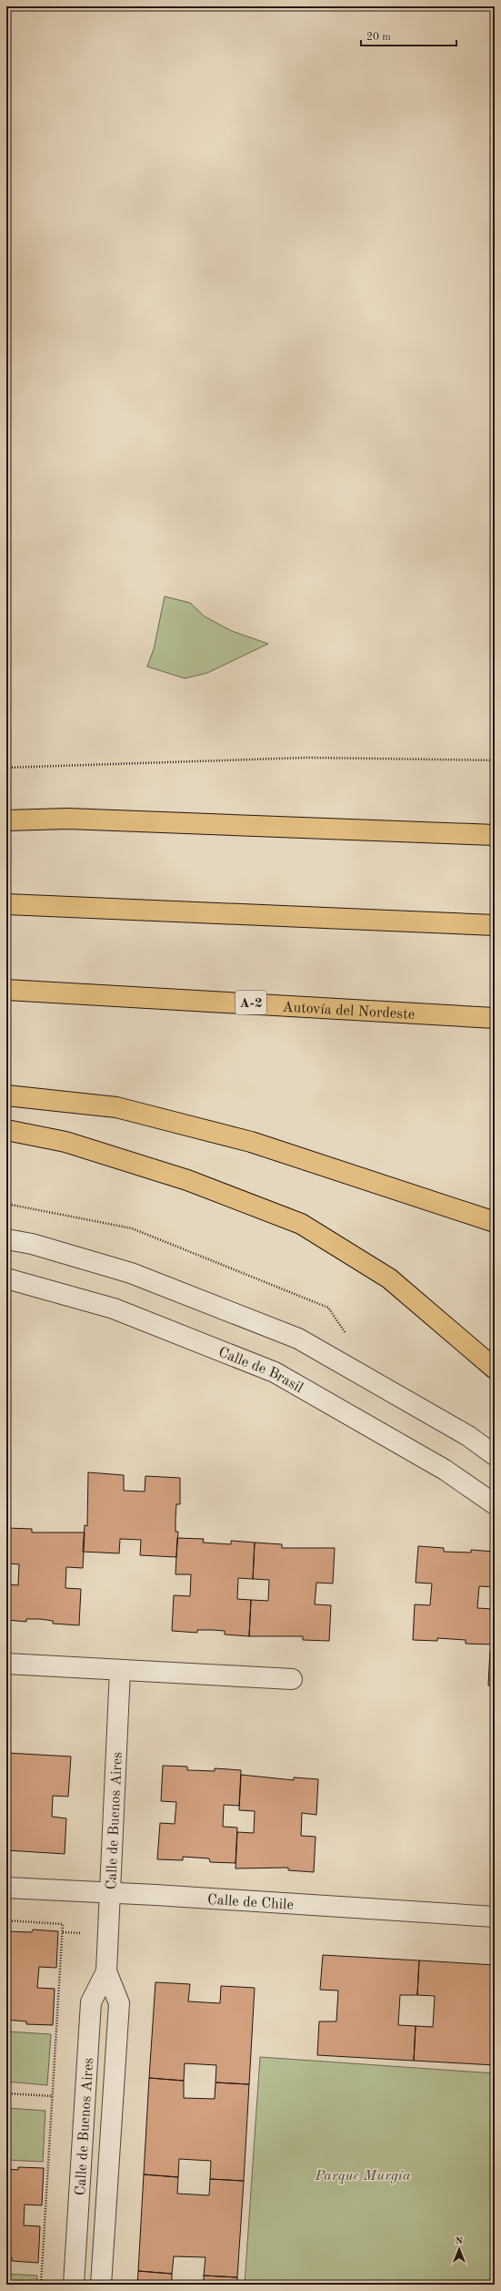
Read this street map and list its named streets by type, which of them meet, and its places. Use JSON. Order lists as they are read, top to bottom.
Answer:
{
  "streets": {
    "highway": ["A-2", "Autovía del Nordeste"],
    "street": ["Calle de Brasil", "Calle de Buenos Aires", "Calle de Chile"]
  },
  "crossings": [
    ["Calle de Buenos Aires", "Calle de Chile"]
  ],
  "parks": ["Parque Murgía"],
  "scale_bar": "20 m",
  "north": "top"
}
